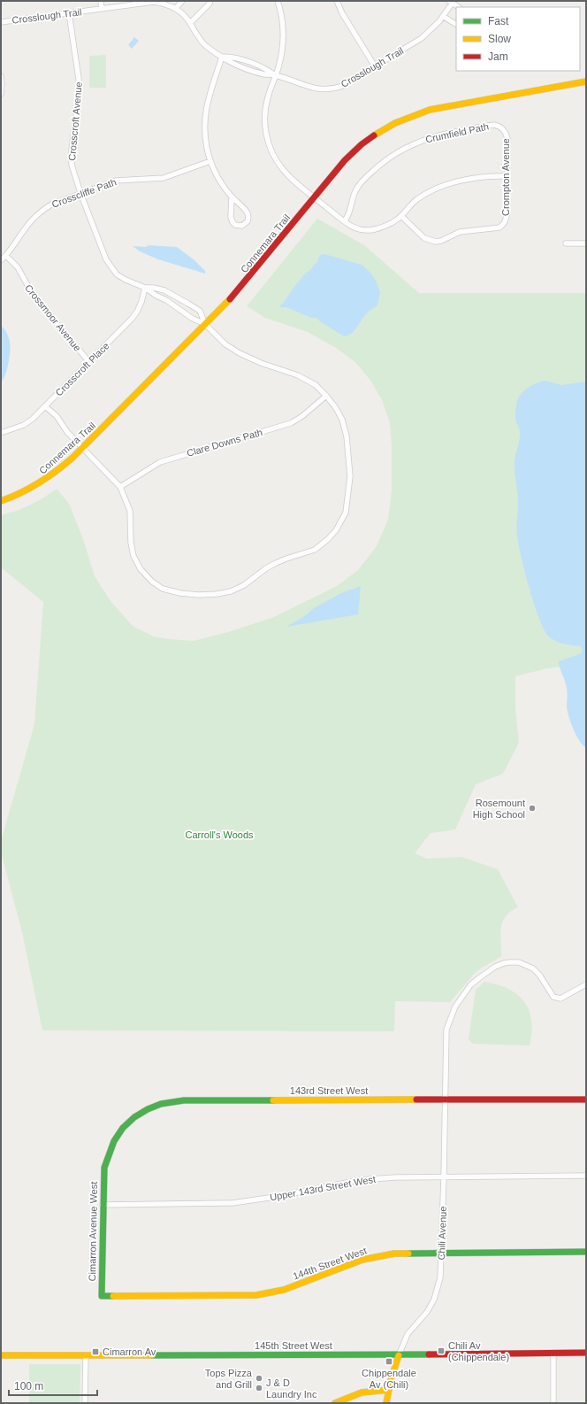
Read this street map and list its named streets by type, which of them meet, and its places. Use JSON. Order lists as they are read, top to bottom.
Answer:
{
  "streets": {
    "street": [
      "Crosslough Trail",
      "Crosscroft Avenue",
      "Crumfield Path",
      "Crompton Avenue",
      "Crosscliffe Path",
      "Connemara Trail",
      "Crossmoor Avenue",
      "Crosscroft Place",
      "Clare Downs Path",
      "143rd Street West",
      "Upper 143rd Street West",
      "Cimarron Avenue West",
      "Chili Avenue",
      "144th Street West",
      "145th Street West"
    ]
  },
  "crossings": [
    ["Crosslough Trail", "Crosscroft Avenue"],
    ["Crosscroft Avenue", "Crosscliffe Path"],
    ["Crosscroft Avenue", "Connemara Trail"],
    ["Crosscroft Avenue", "Crosscroft Place"],
    ["Crumfield Path", "Crompton Avenue"],
    ["Crosscliffe Path", "Crossmoor Avenue"],
    ["Crossmoor Avenue", "Crosscroft Place"],
    ["143rd Street West", "Cimarron Avenue West"],
    ["143rd Street West", "Chili Avenue"],
    ["Upper 143rd Street West", "Cimarron Avenue West"],
    ["Upper 143rd Street West", "Chili Avenue"],
    ["Cimarron Avenue West", "144th Street West"],
    ["Chili Avenue", "144th Street West"],
    ["Chili Avenue", "145th Street West"]
  ],
  "parks": ["Carroll's Woods"],
  "places": {
    "other": ["Rosemount High School", "Tops Pizza and Grill", "J & D Laundry Inc"],
    "transit": ["Chili Av (Chippendale)", "Cimarron Av", "Chippendale Av (Chili)"]
  },
  "legend": ["Fast", "Slow", "Jam"],
  "scale_bar": "100 m"
}
